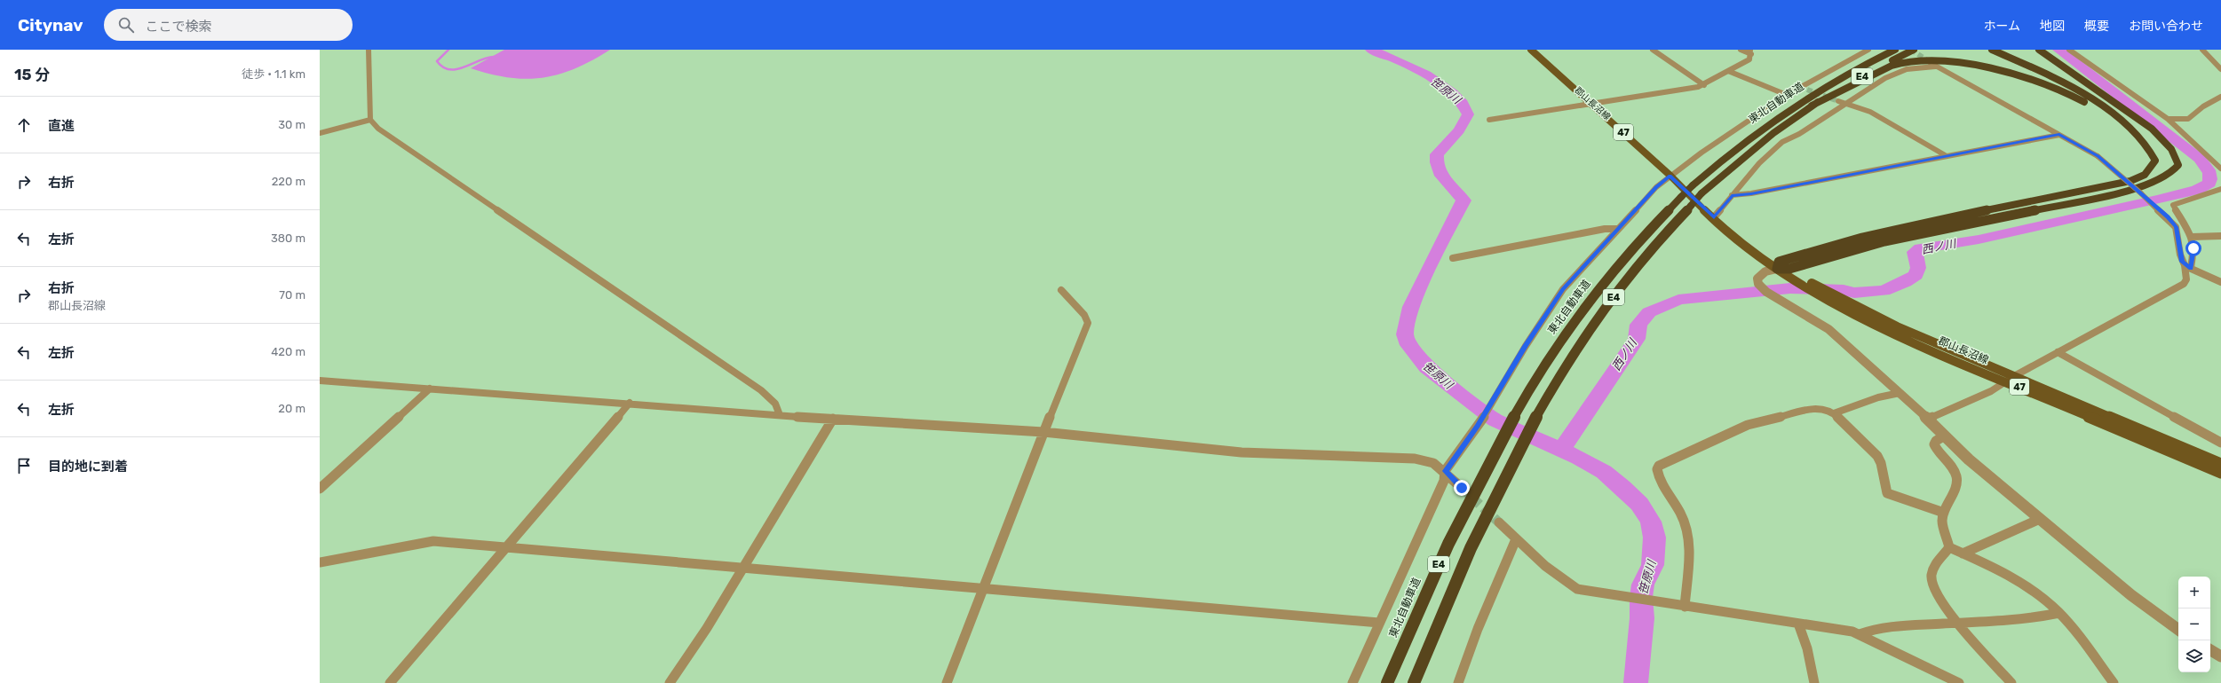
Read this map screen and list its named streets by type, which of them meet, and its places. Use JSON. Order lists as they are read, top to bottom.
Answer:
{
  "streets": {
    "highway": ["E4", "東北自動車道"],
    "main road": ["郡山長沼線", "47"]
  },
  "water": ["笹原川", "西ノ川"],
  "page": {
    "header": "Citynav",
    "search": "ここで検索",
    "nav": [
      "ホーム",
      "地図",
      "概要",
      "お問い合わせ"
    ],
    "heading": ["15 分", "徒歩 · 1.1 km"],
    "list": [
      ["直進", "30 m"],
      ["右折", "220 m"],
      ["左折", "380 m"],
      ["右折", "郡山長沼線", "70 m"],
      ["左折", "420 m"],
      ["左折", "20 m"],
      "目的地に到着"
    ],
    "map_buttons": ["+", "−"]
  }
}
